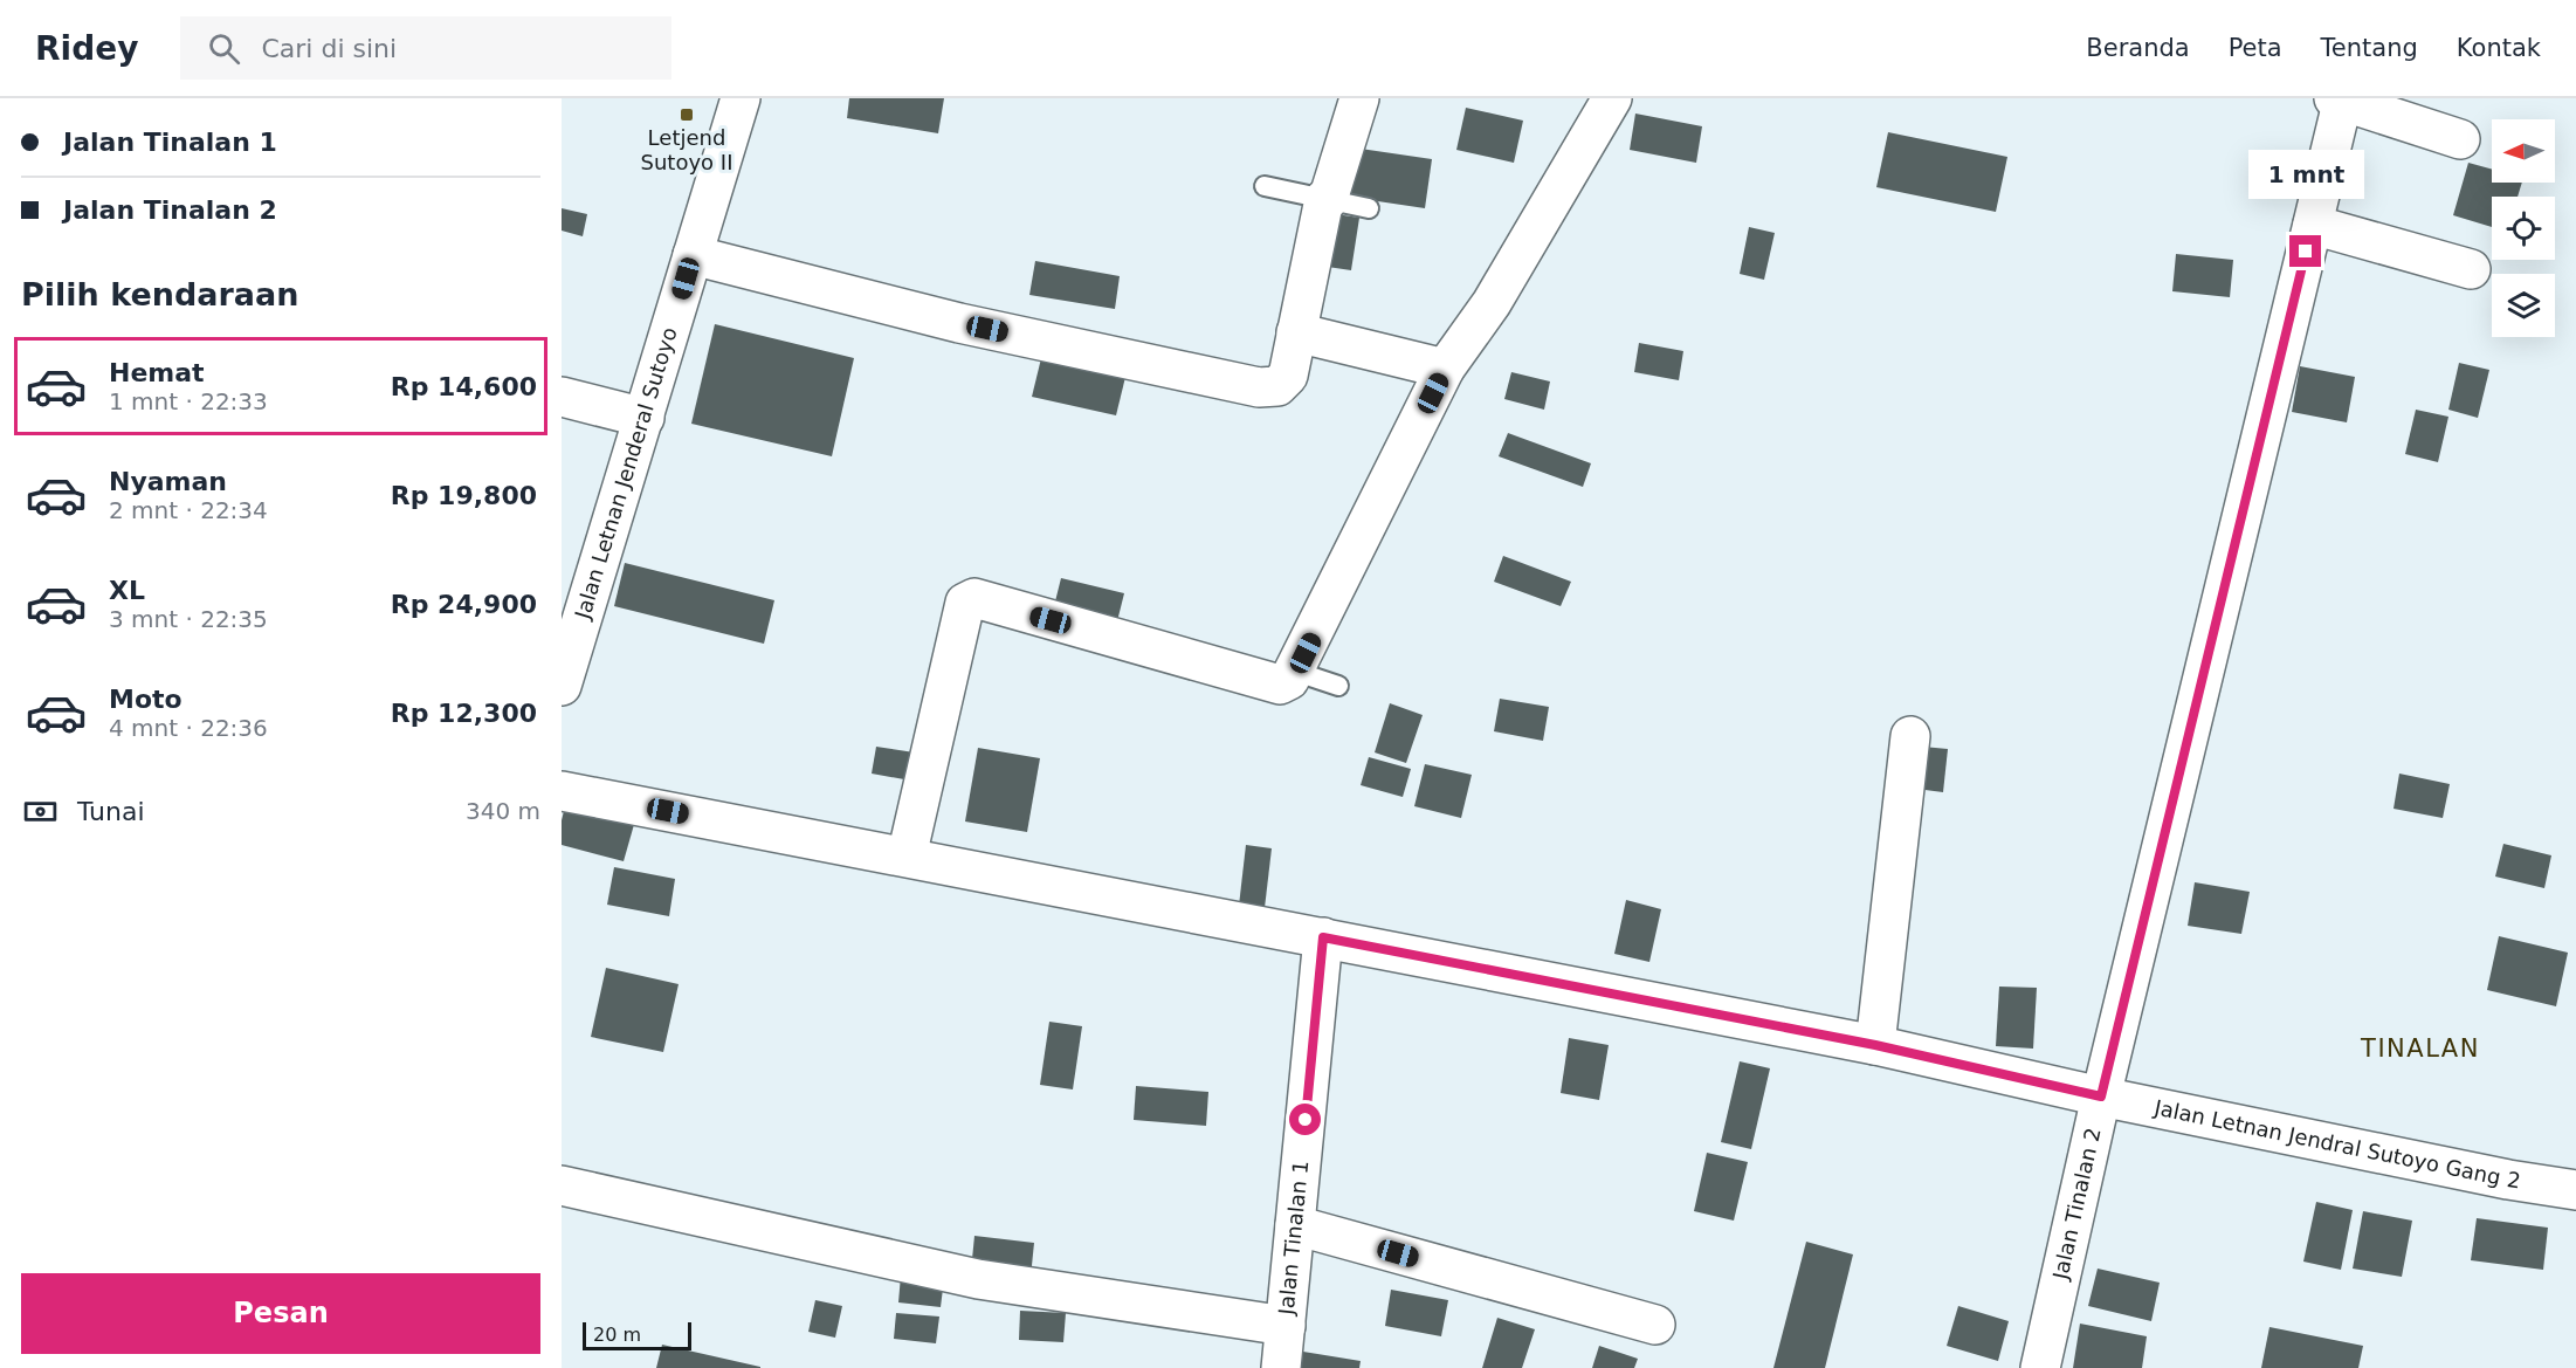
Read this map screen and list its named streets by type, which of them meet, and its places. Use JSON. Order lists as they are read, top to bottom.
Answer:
{
  "streets": {
    "street": [
      "Jalan Letnan Jenderal Sutoyo",
      "Jalan Letnan Jendral Sutoyo Gang 2",
      "Jalan Tinalan 2",
      "Jalan Tinalan 1"
    ]
  },
  "crossings": [
    ["Jalan Letnan Jendral Sutoyo Gang 2", "Jalan Tinalan 2"],
    ["Jalan Letnan Jendral Sutoyo Gang 2", "Jalan Tinalan 1"]
  ],
  "districts": ["TINALAN"],
  "places": {
    "transit": ["Letjend Sutoyo II"]
  },
  "scale_bar": "20 m",
  "north": "left",
  "page": {
    "header": "Ridey",
    "search": "Cari di sini",
    "nav": [
      "Beranda",
      "Peta",
      "Tentang",
      "Kontak"
    ],
    "banner": ["Jalan Tinalan 1", "Jalan Tinalan 2"],
    "bubble": "1 mnt",
    "heading": "Pilih kendaraan",
    "list": [
      {
        "name": "Hemat",
        "note": "1 mnt · 22:33",
        "value": "Rp 14,600"
      },
      {
        "name": "Nyaman",
        "note": "2 mnt · 22:34",
        "value": "Rp 19,800"
      },
      {
        "name": "XL",
        "note": "3 mnt · 22:35",
        "value": "Rp 24,900"
      },
      {
        "name": "Moto",
        "note": "4 mnt · 22:36",
        "value": "Rp 12,300"
      }
    ],
    "pay": ["Tunai", "340 m"],
    "buttons": "Pesan",
    "scale": "20 m"
  }
}
